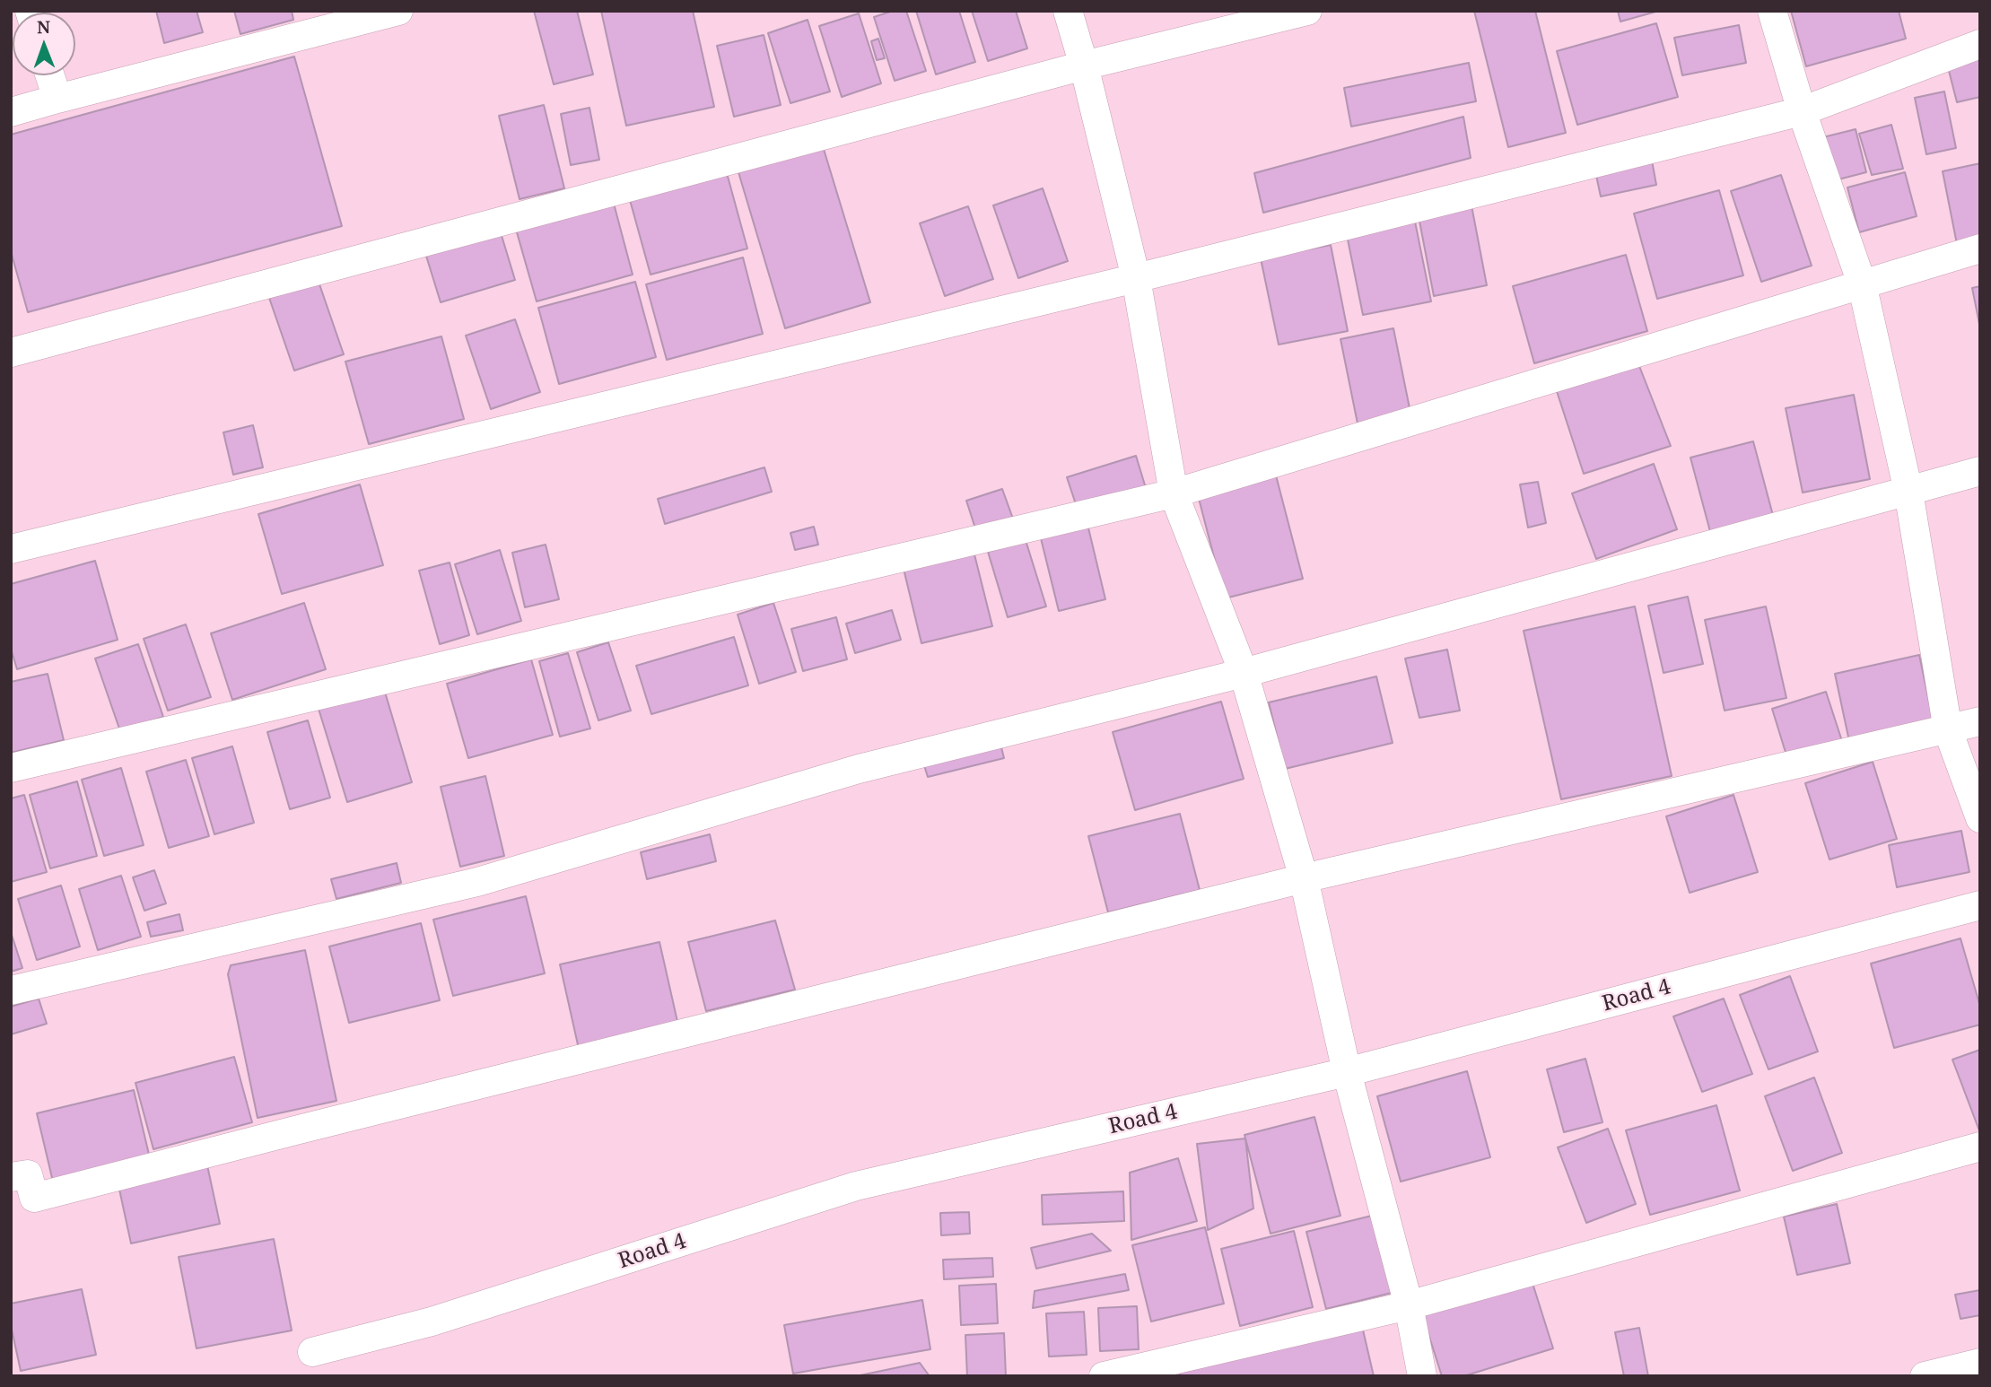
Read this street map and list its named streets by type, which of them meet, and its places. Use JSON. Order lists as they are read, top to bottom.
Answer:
{
  "streets": {
    "street": ["Road 4"]
  },
  "north": "top"
}
